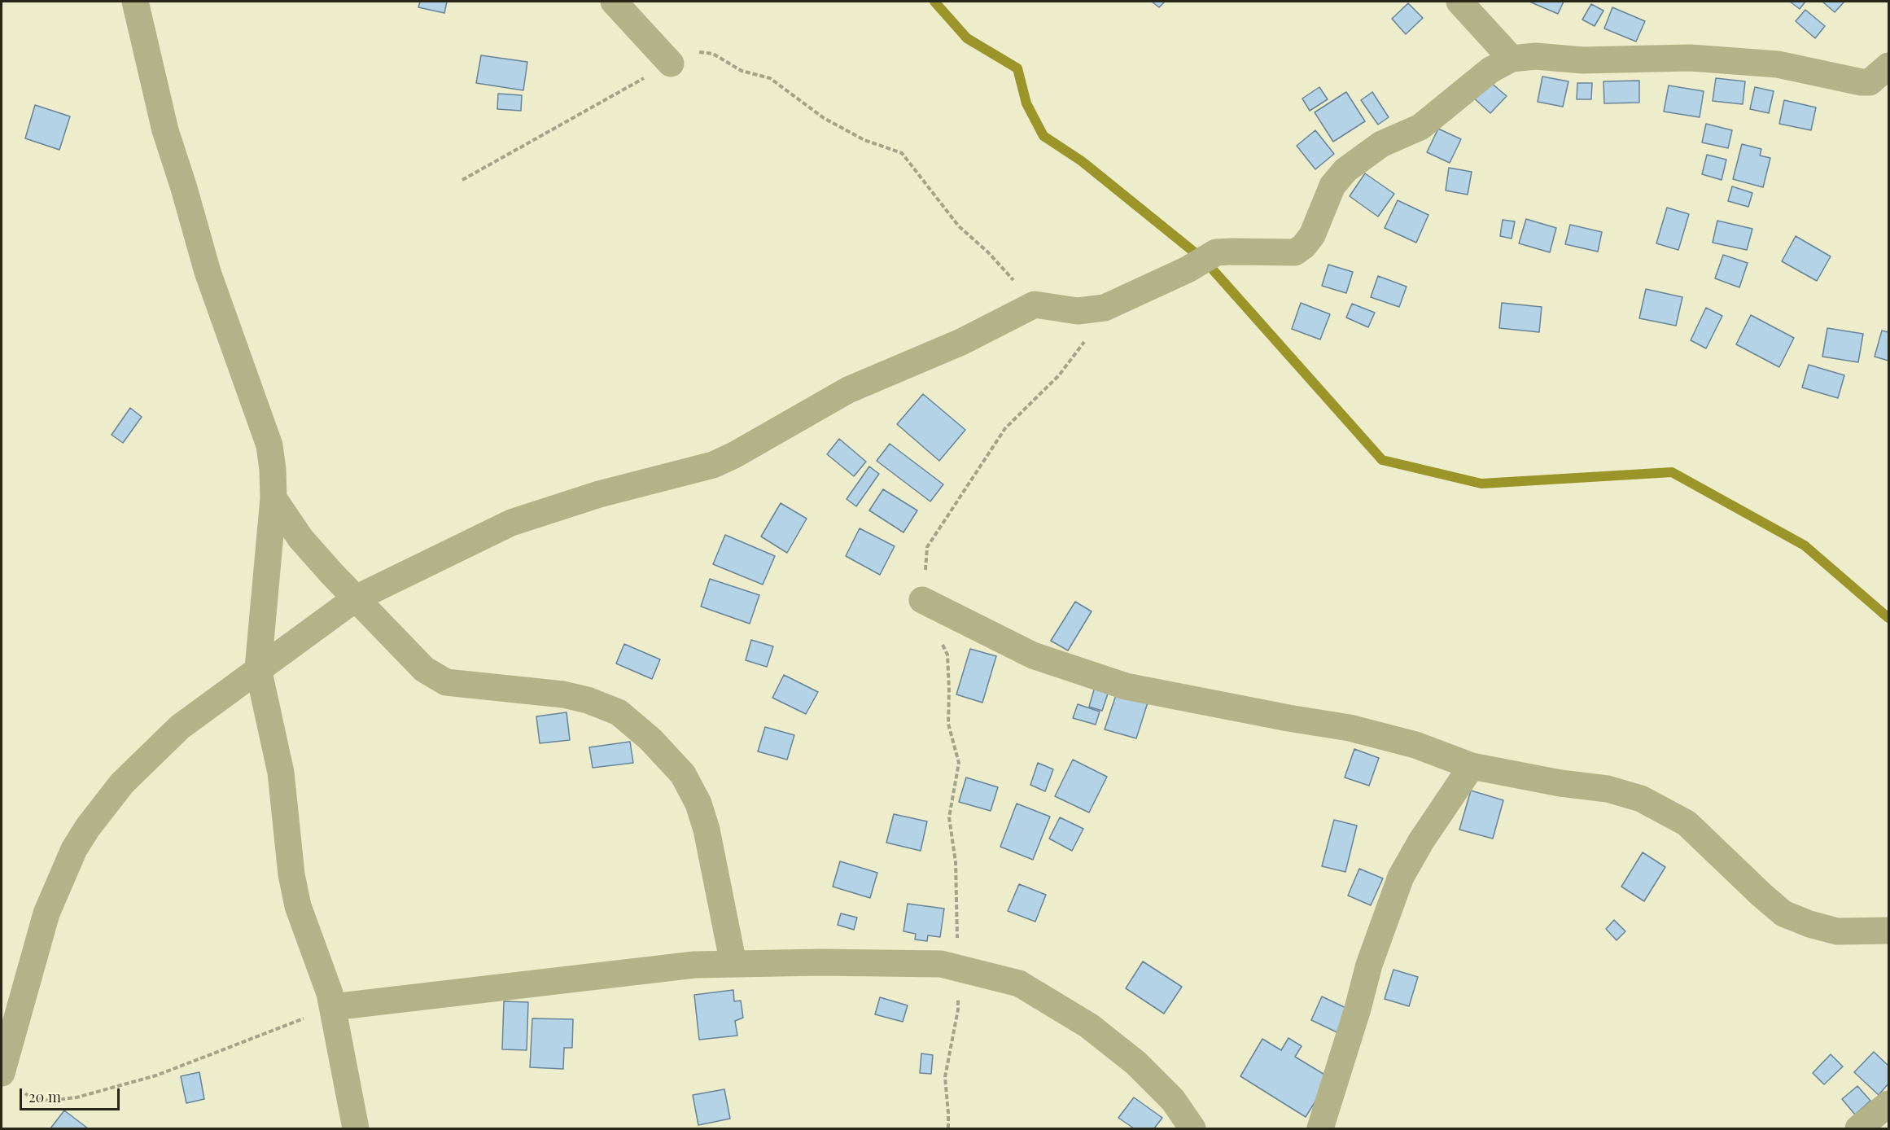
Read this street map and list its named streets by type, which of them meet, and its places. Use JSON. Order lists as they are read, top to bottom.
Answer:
{
  "scale_bar": "20 m"
}
